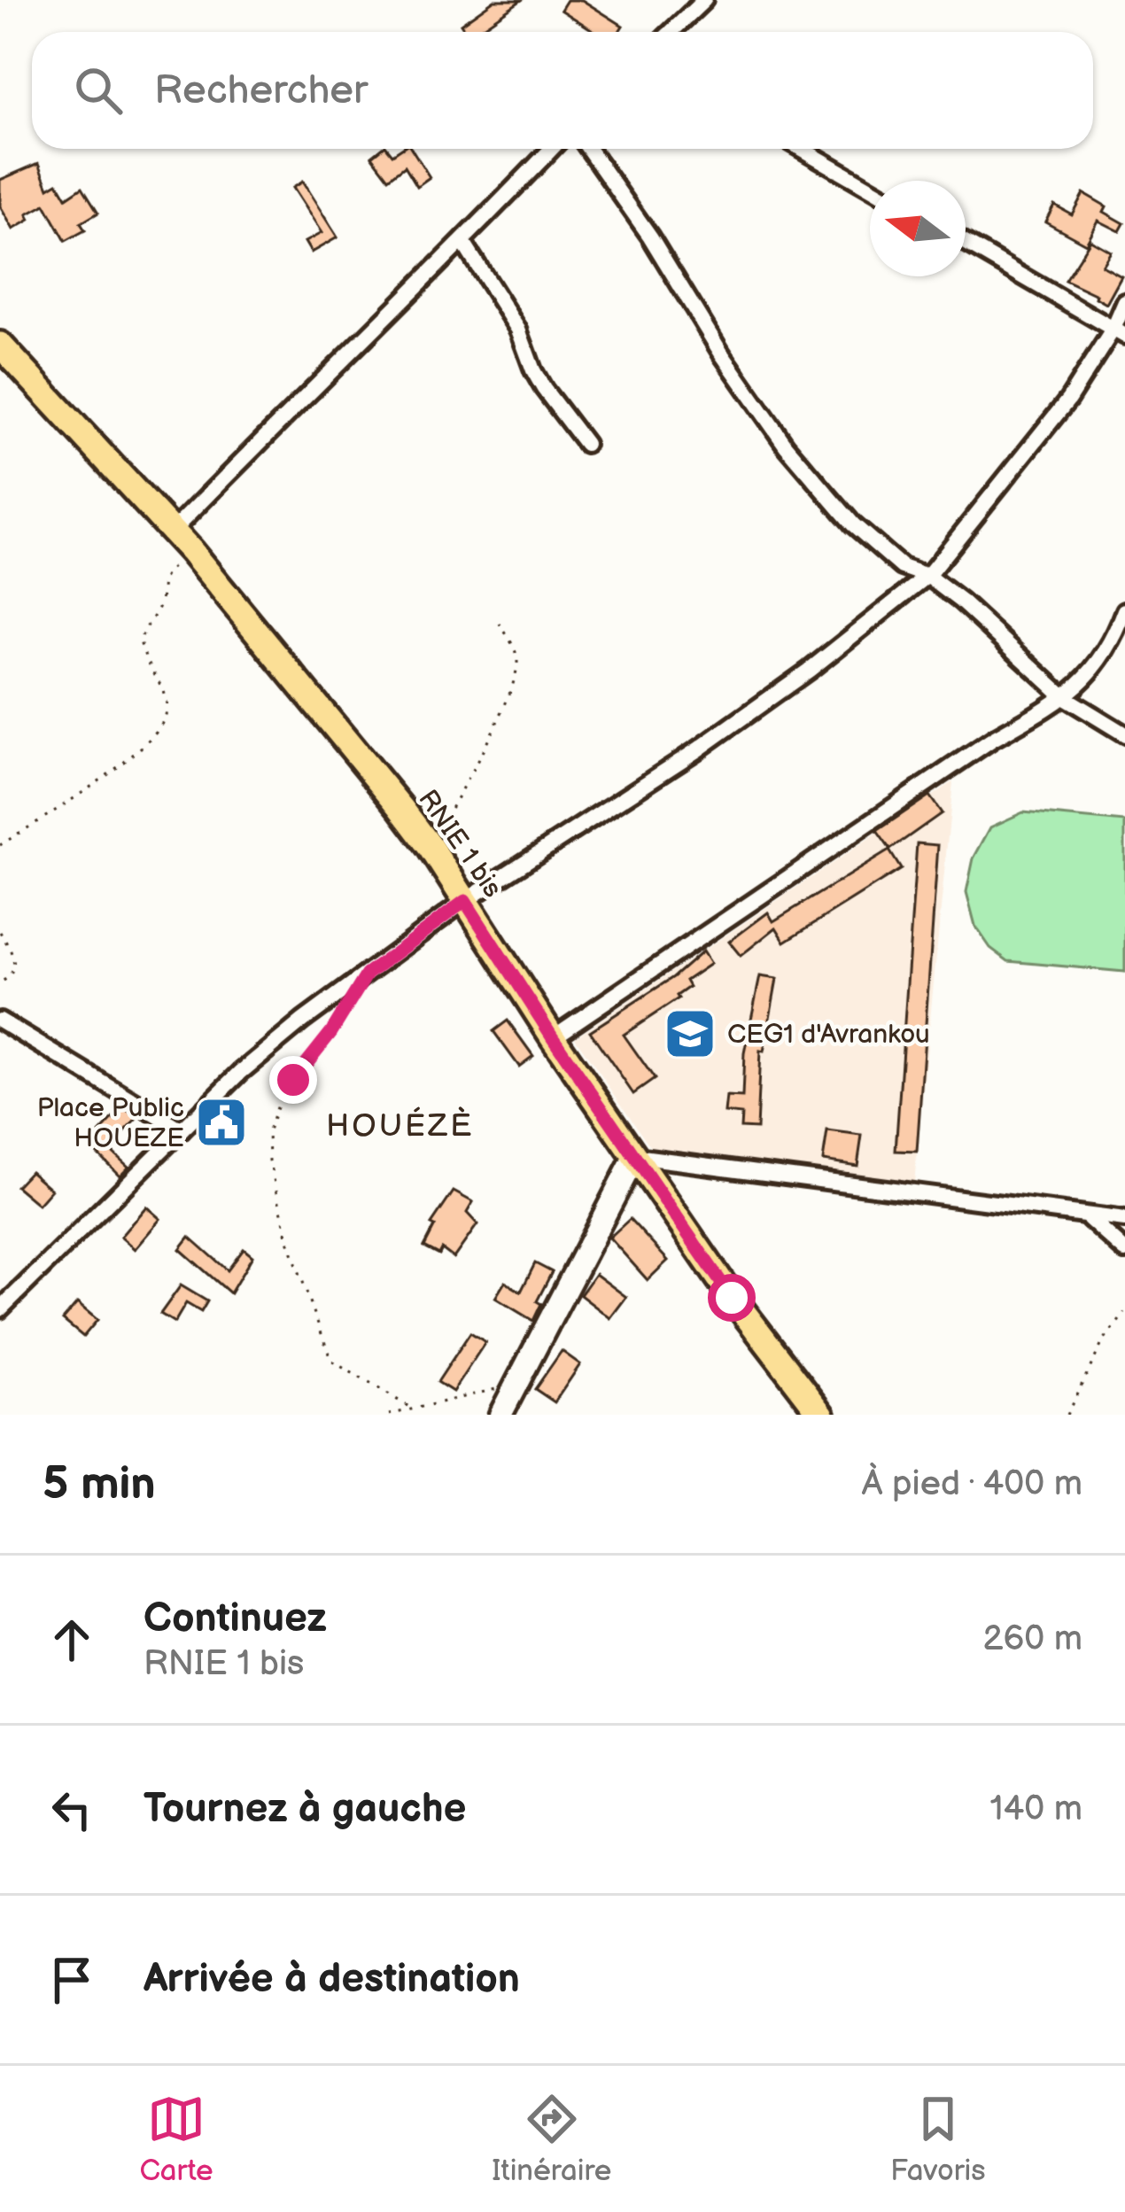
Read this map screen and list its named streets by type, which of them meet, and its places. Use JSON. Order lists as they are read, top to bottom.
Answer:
{
  "streets": {
    "main road": ["RNIE 1 bis"]
  },
  "districts": ["HOUÉZÈ"],
  "places": {
    "school or university": ["CEG1 d'Avrankou"],
    "public building": ["Place Public HOUEZE"]
  },
  "north": "left",
  "page": {
    "search": "Rechercher",
    "heading": ["5 min", "À pied · 400 m"],
    "list": [
      ["Continuez", "RNIE 1 bis", "260 m"],
      ["Tournez à gauche", "140 m"],
      "Arrivée à destination"
    ],
    "nav": ["Carte", "Itinéraire", "Favoris"]
  }
}
